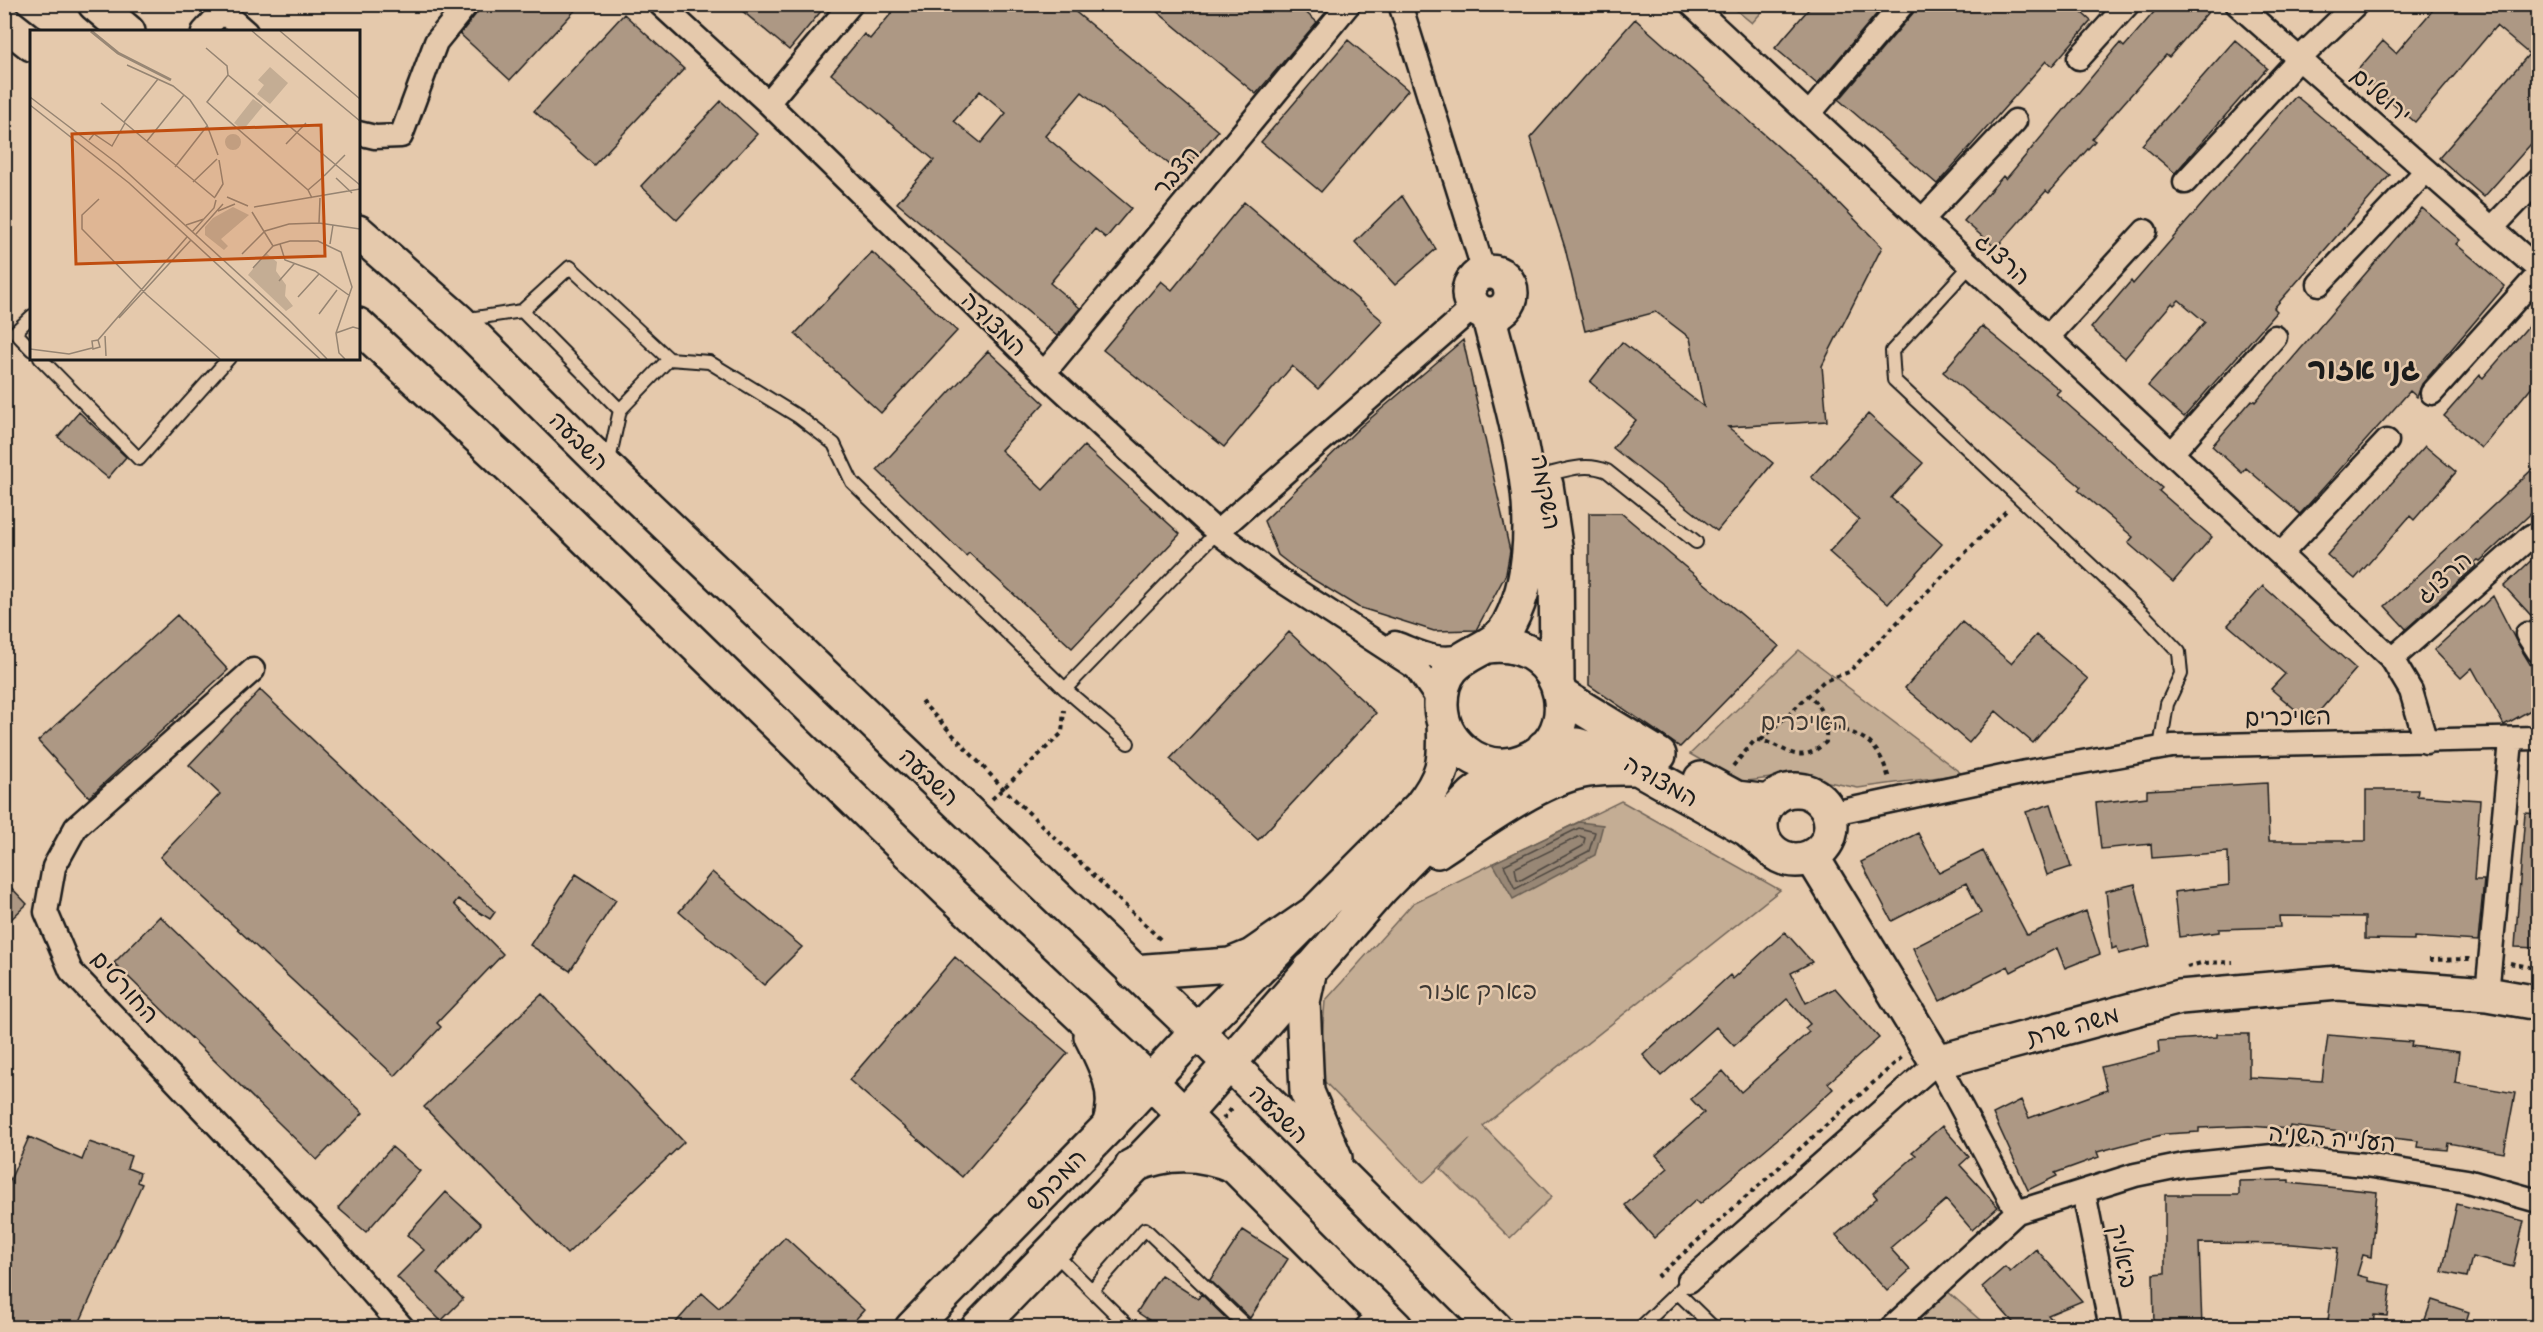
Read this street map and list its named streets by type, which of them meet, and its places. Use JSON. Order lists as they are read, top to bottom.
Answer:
{
  "streets": {
    "main road": [
      "המצודה",
      "השבעה",
      "השקמה",
      "משה שרת",
      "המכתש"
    ],
    "street": [
      "ירושלים",
      "הצבר",
      "הרצוג",
      "האיכרים",
      "החורטים",
      "העלייה השניה",
      "ביאליק"
    ]
  },
  "crossings": [
    ["הצבר", "המצודה"],
    ["הרצוג", "האיכרים"],
    ["המצודה", "השקמה"],
    ["המצודה", "האיכרים"],
    ["השבעה", "המכתש"],
    ["העלייה השניה", "ביאליק"]
  ],
  "districts": ["גני אזור"],
  "parks": ["האיכרים", "פארק אזור"]
}
